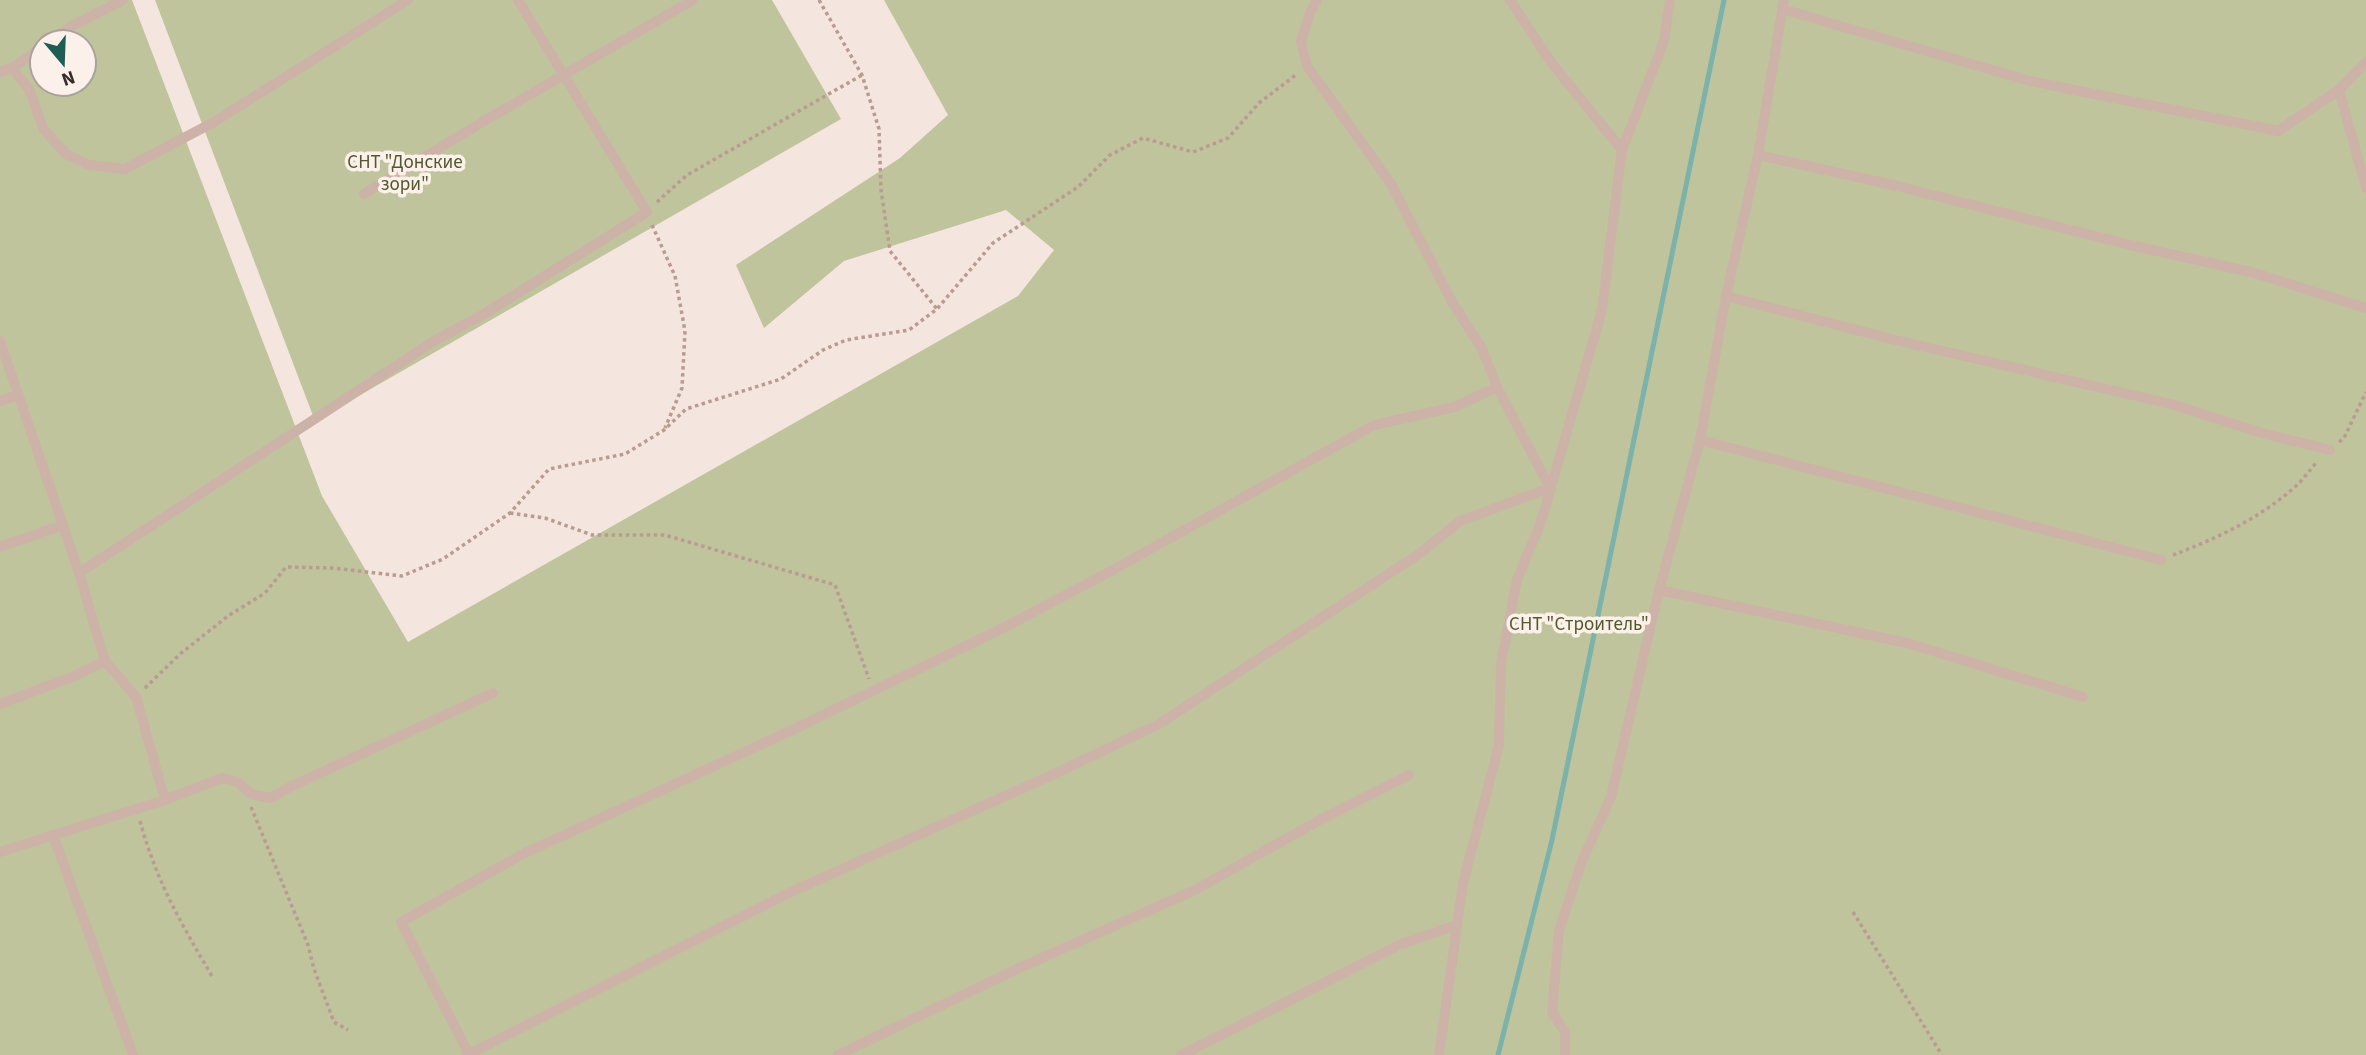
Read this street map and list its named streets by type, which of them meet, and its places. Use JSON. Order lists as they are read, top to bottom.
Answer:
{
  "parks": ["СНТ \"Донские зори\"", "СНТ \"Строитель\""],
  "north": "bottom"
}
